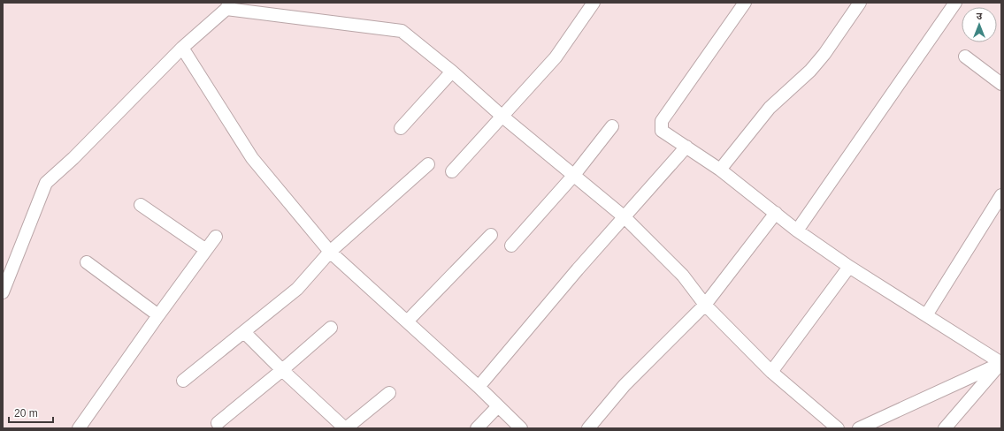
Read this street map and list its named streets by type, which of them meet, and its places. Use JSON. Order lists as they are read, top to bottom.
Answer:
{
  "scale_bar": "20 m",
  "north": "top"
}
